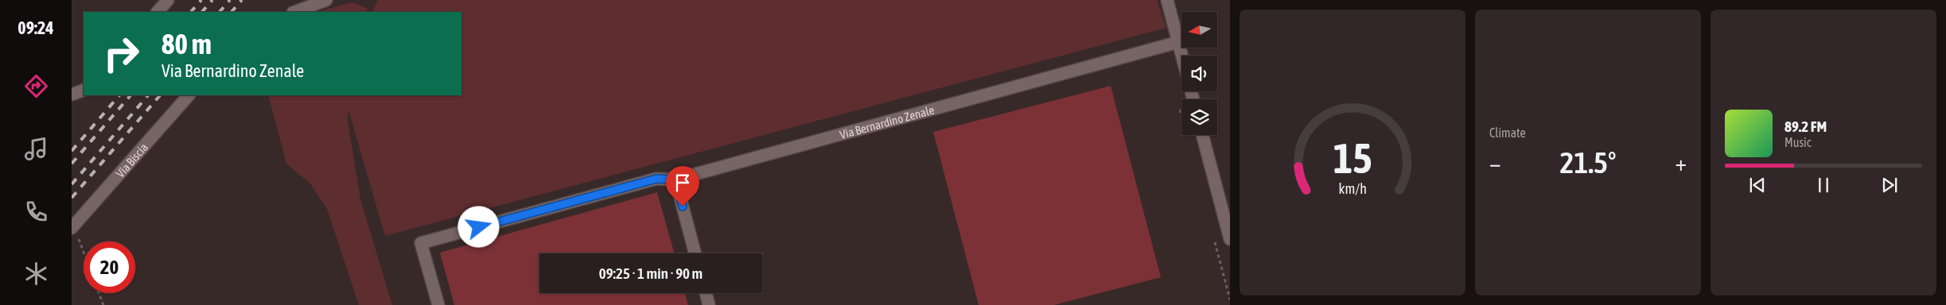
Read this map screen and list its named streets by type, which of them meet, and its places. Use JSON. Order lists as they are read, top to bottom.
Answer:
{
  "streets": {
    "street": ["Via Bernardino Zenale", "Via Biscia"]
  },
  "north": "left",
  "page": {
    "tabs": "09:24",
    "tile": "Climate",
    "turn": ["80 m", "Via Bernardino Zenale"],
    "song": ["89.2 FM", "Music"],
    "heat": ["−", "21.5°", "+"],
    "limit": "20",
    "trip": "09:25 · 1 min · 90 m",
    "gauge": ["15", "km/h"]
  }
}
